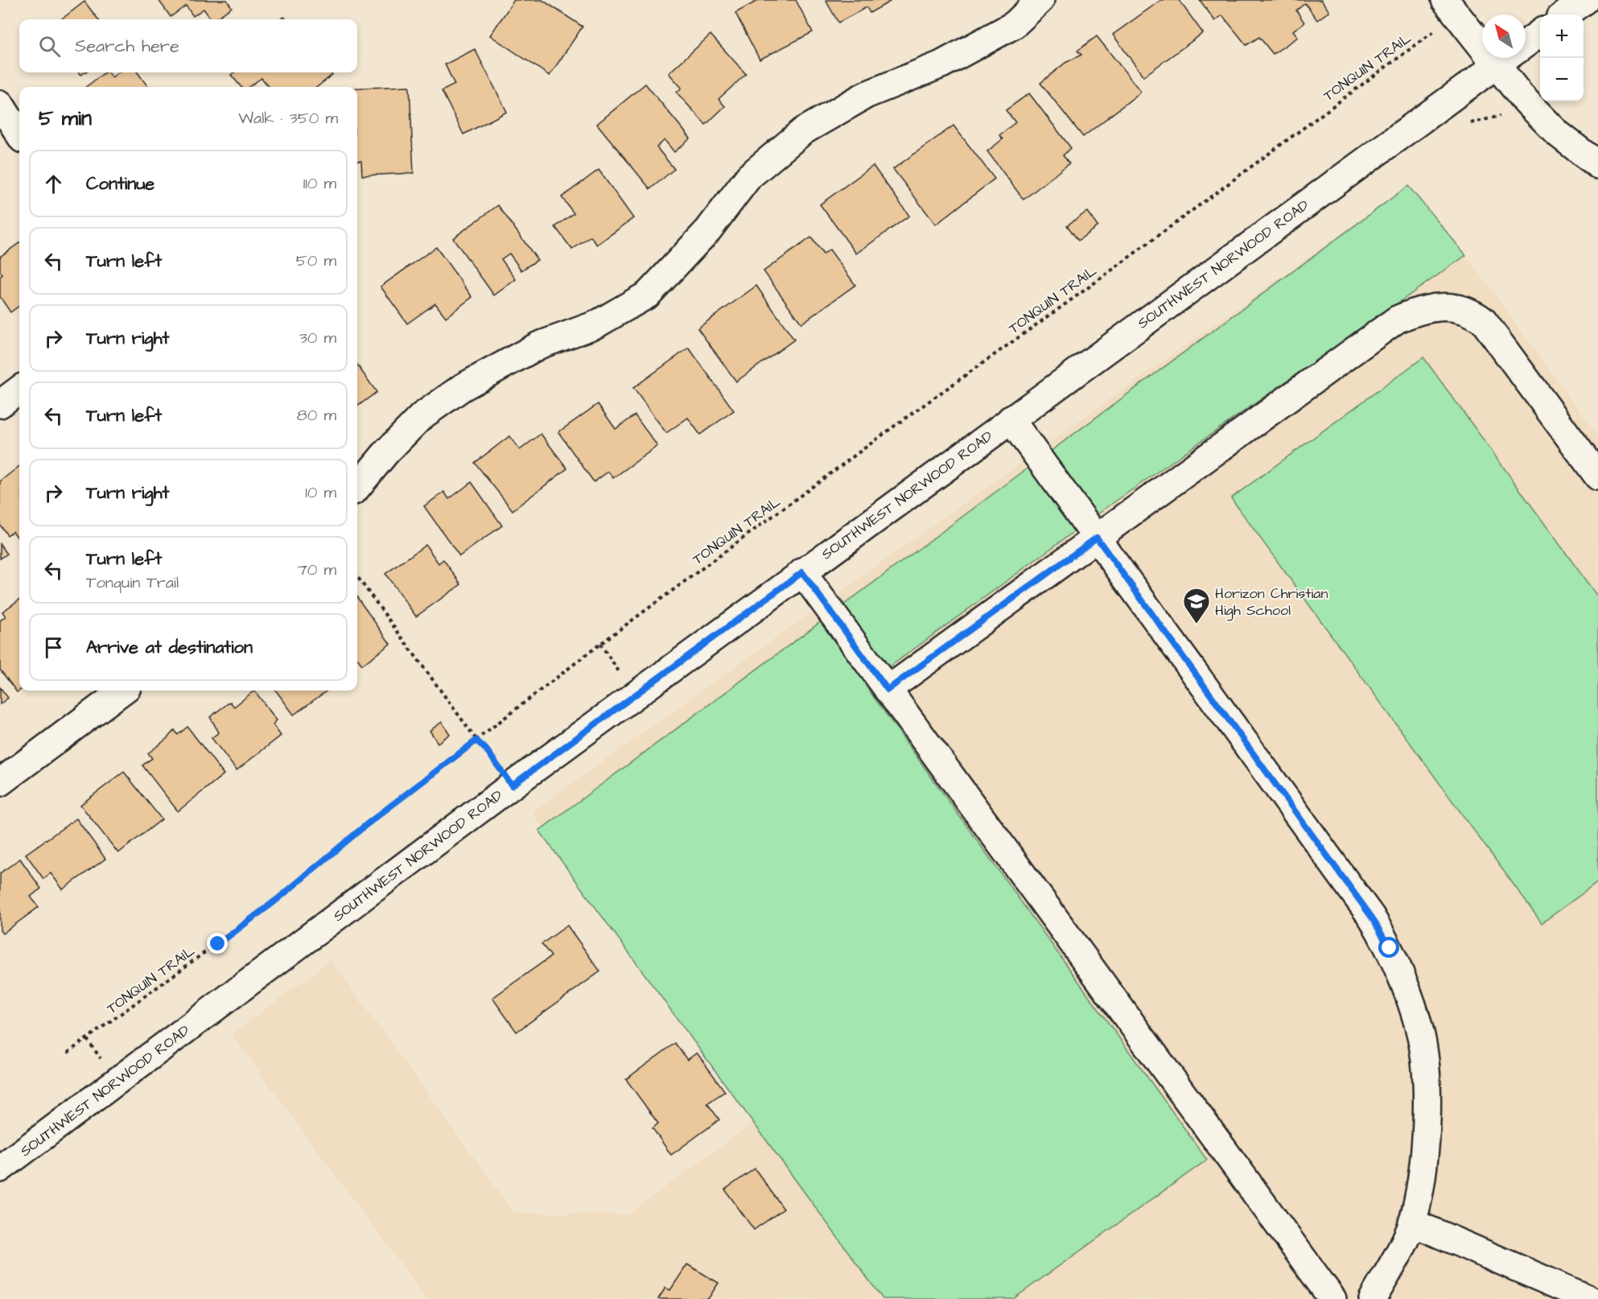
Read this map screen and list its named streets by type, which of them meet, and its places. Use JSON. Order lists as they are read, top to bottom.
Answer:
{
  "streets": {
    "street": ["SOUTHWEST NORWOOD ROAD"],
    "path": ["TONQUIN TRAIL"]
  },
  "places": {
    "school or university": ["Horizon Christian High School"]
  },
  "north": "top left",
  "page": {
    "map_buttons": ["+", "−"],
    "search": "Search here",
    "heading": ["5 min", "Walk · 350 m"],
    "list": [
      ["Continue", "110 m"],
      ["Turn left", "50 m"],
      ["Turn right", "30 m"],
      ["Turn left", "80 m"],
      ["Turn right", "10 m"],
      ["Turn left", "Tonquin Trail", "70 m"],
      "Arrive at destination"
    ]
  }
}
